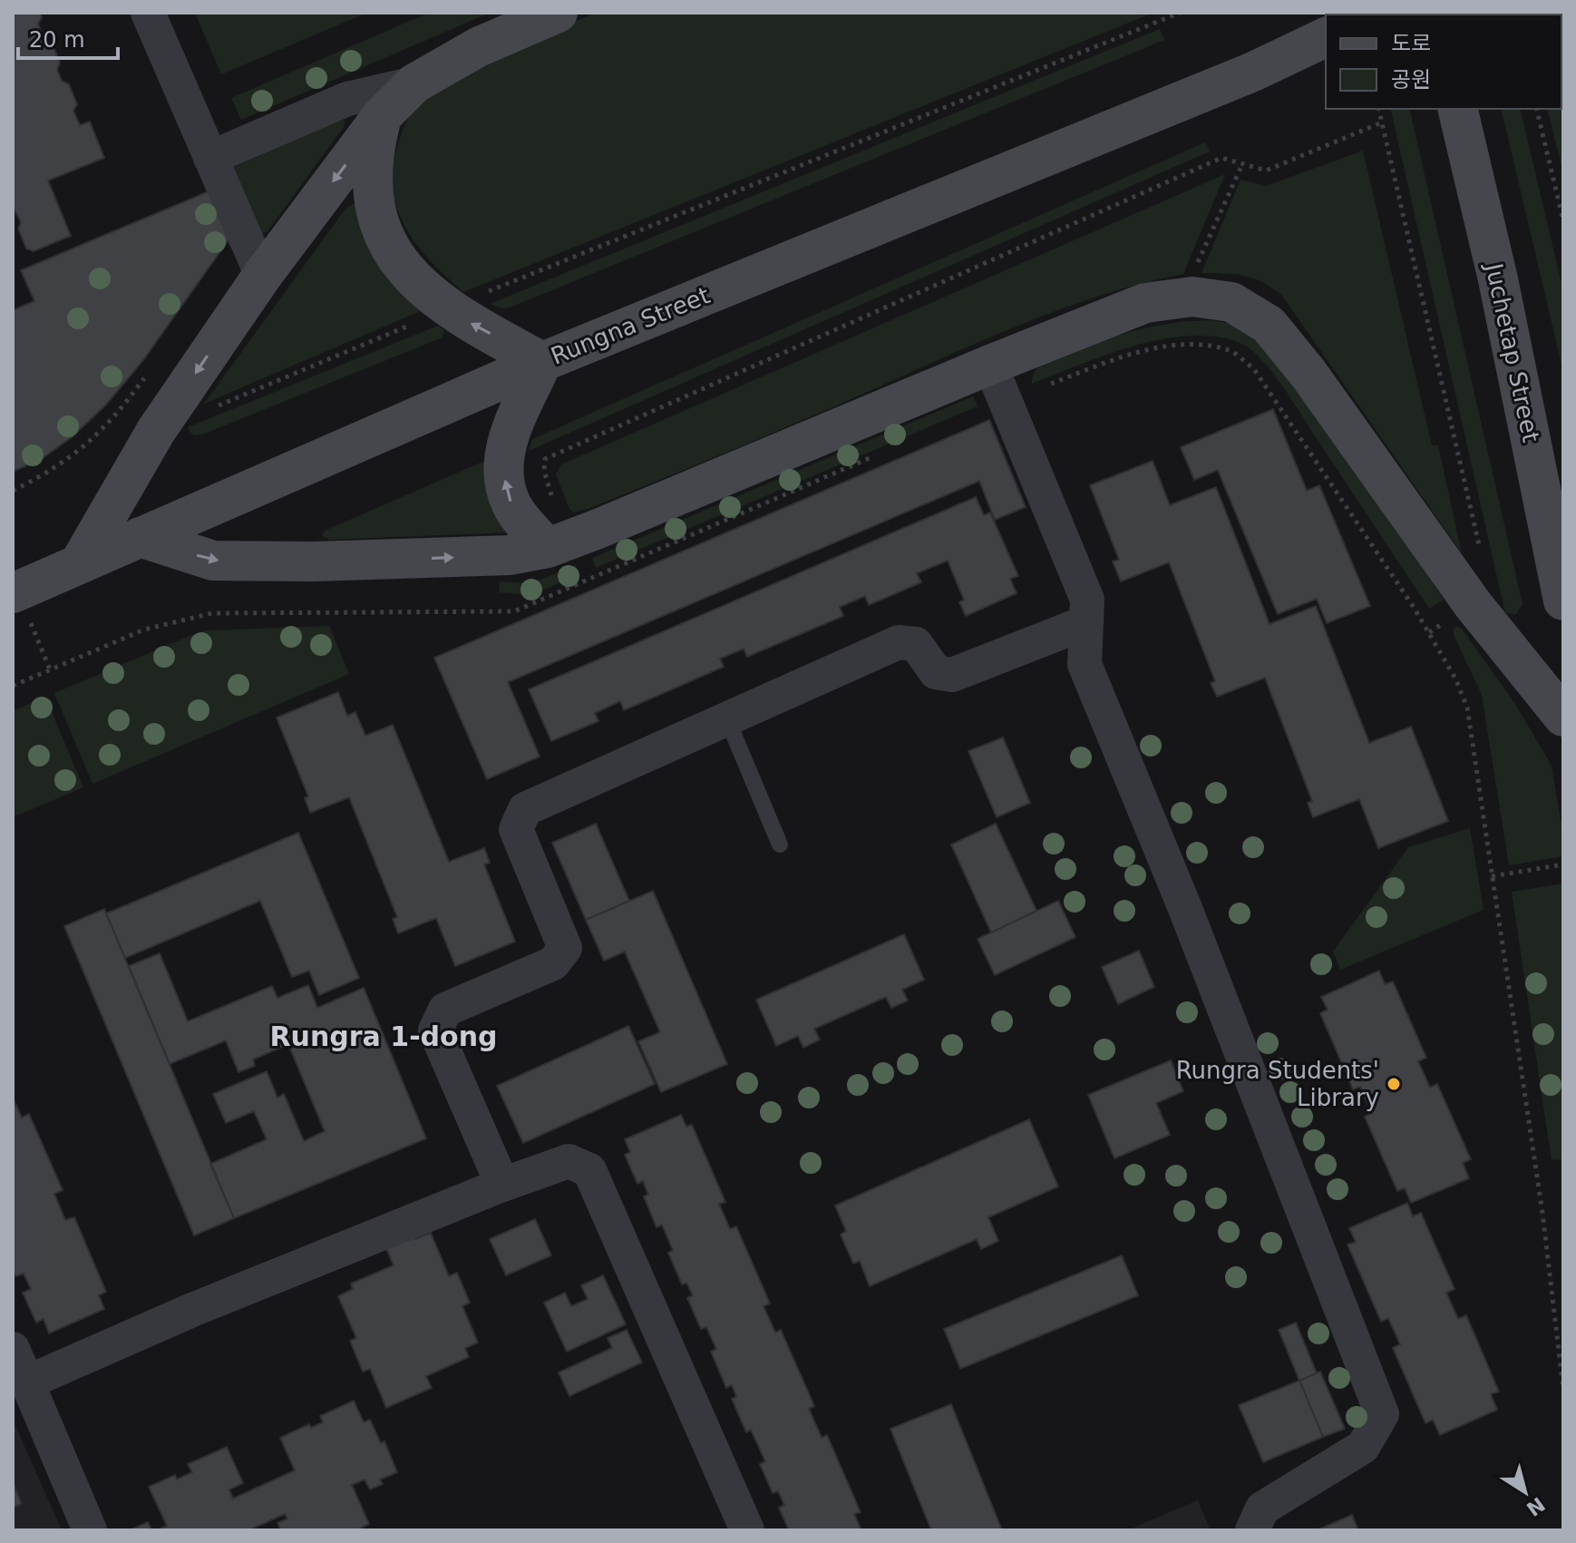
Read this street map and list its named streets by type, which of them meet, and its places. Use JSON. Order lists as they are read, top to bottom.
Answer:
{
  "streets": {
    "main road": ["Rungna Street", "Juchetap Street"]
  },
  "districts": ["Rungra 1-dong"],
  "places": ["Rungra Students' Library"],
  "legend": ["도로", "공원"],
  "scale_bar": "20 m",
  "north": "bottom right"
}
